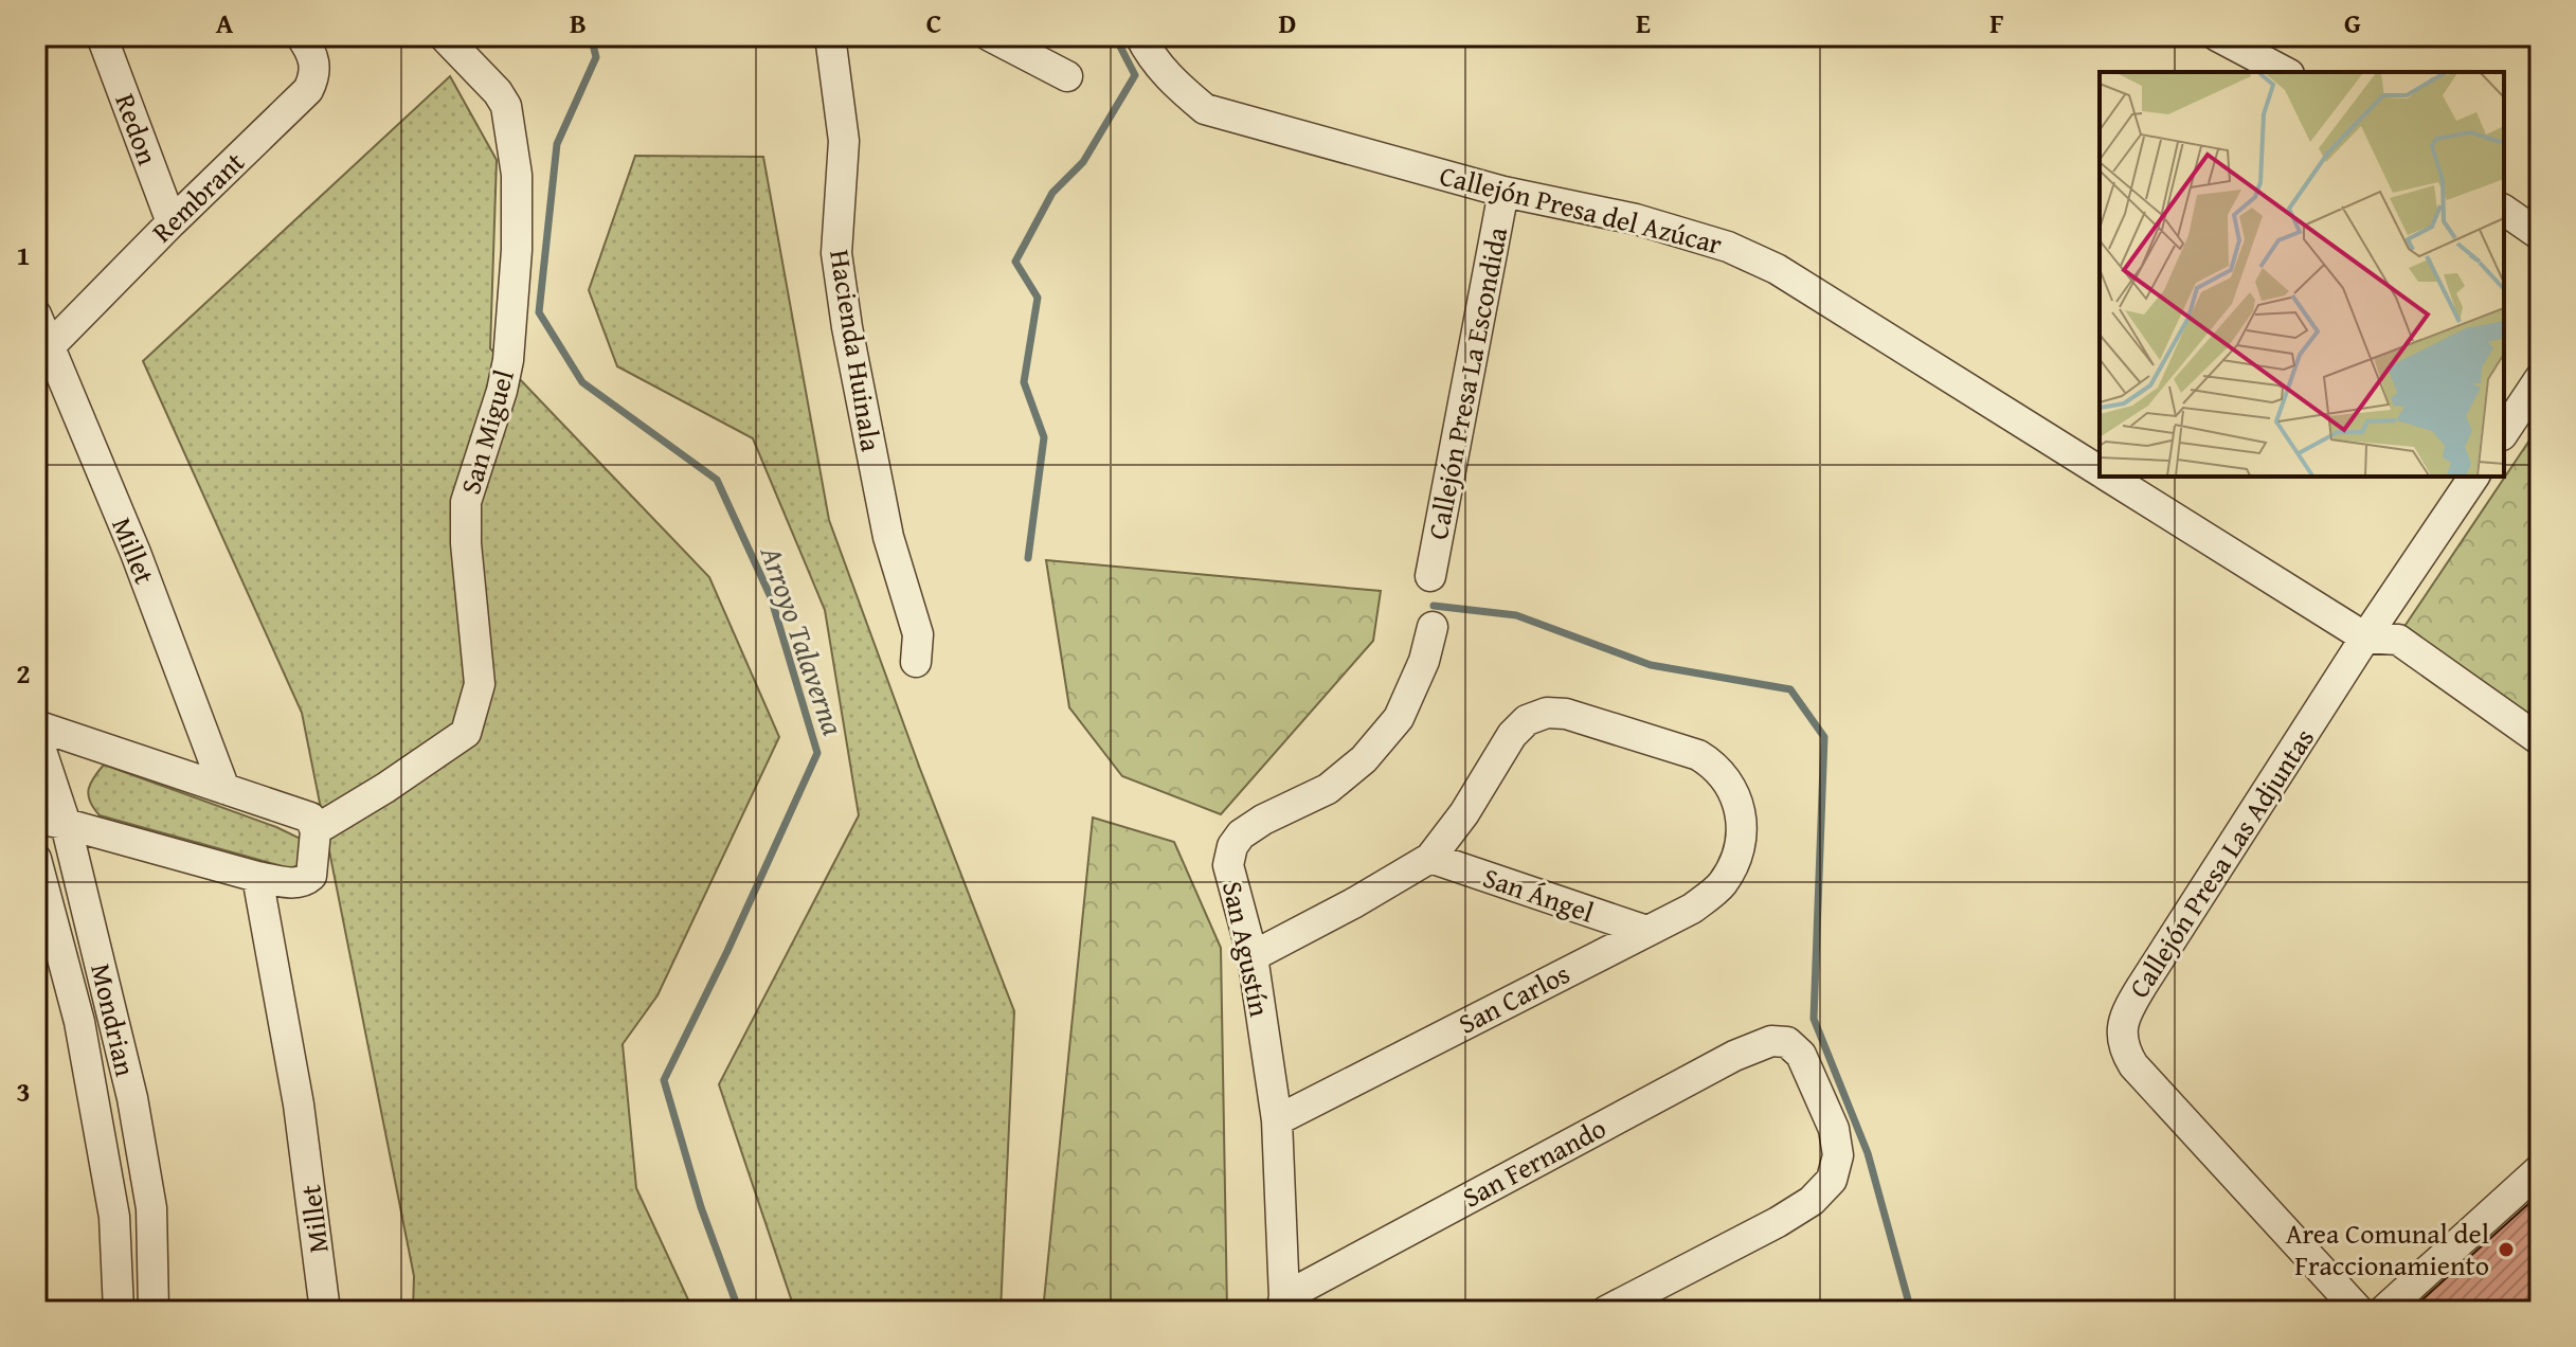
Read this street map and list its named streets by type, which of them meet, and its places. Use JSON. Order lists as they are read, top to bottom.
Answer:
{
  "streets": {
    "street": [
      "Redon",
      "Rembrant",
      "Callejón Presa del Azúcar",
      "Hacienda Huinala",
      "Callejón Presa La Escondida",
      "San Miguel",
      "Millet",
      "Callejón Presa Las Adjuntas",
      "San Ángel",
      "San Agustín",
      "San Carlos",
      "Mondrian",
      "San Fernando"
    ]
  },
  "crossings": [
    ["Redon", "Rembrant"],
    ["Rembrant", "Millet"],
    ["Callejón Presa del Azúcar", "Callejón Presa La Escondida"],
    ["Callejón Presa del Azúcar", "Callejón Presa Las Adjuntas"],
    ["San Ángel", "San Carlos"],
    ["San Agustín", "San Carlos"],
    ["San Agustín", "San Fernando"]
  ],
  "water": ["Arroyo Talaverna"],
  "places": ["Area Comunal del Fraccionamiento"],
  "grid": {
    "columns": [
      "A",
      "B",
      "C",
      "D",
      "E",
      "F",
      "G"
    ],
    "rows": ["1", "2", "3"]
  }
}
